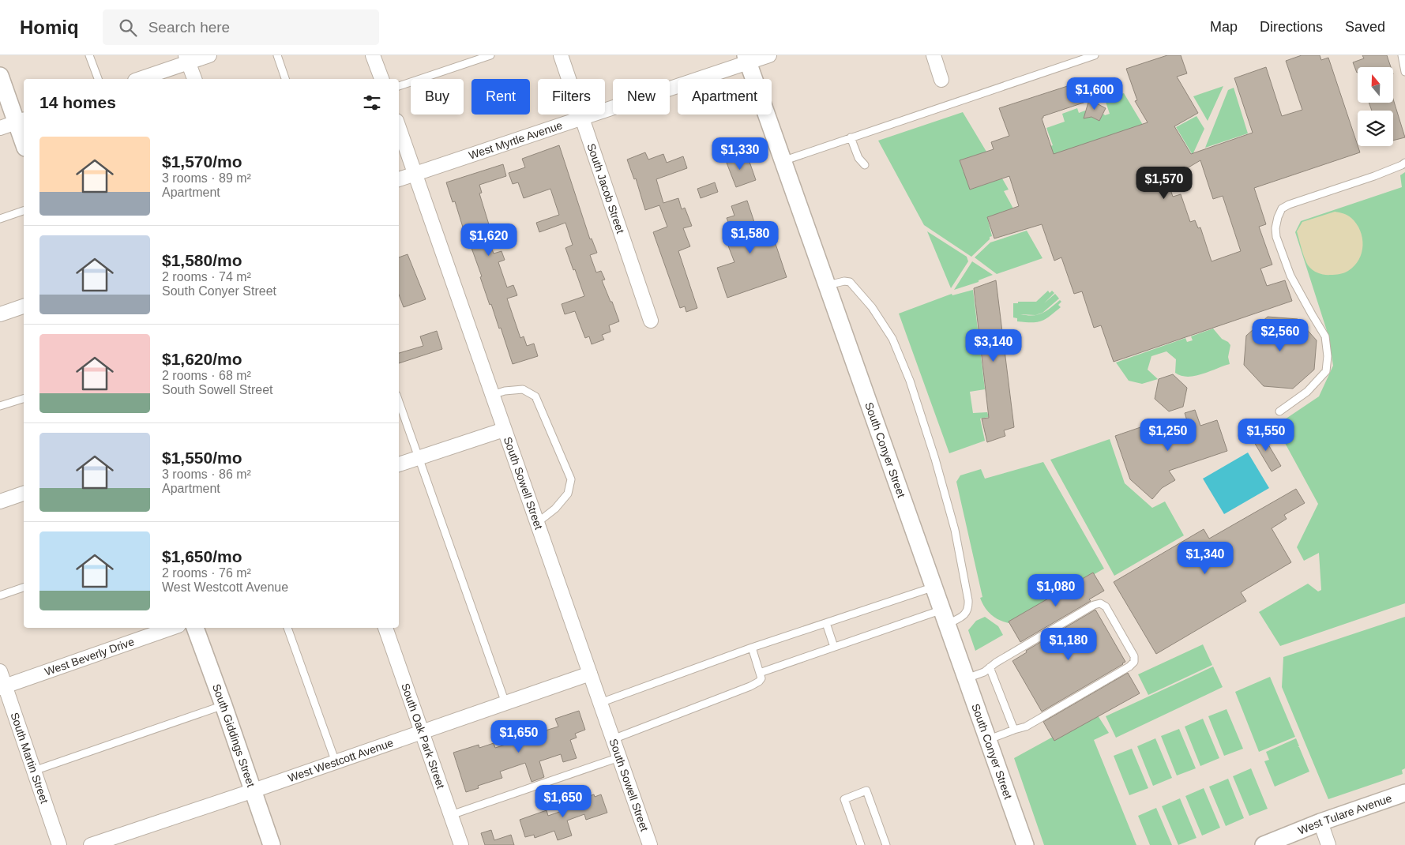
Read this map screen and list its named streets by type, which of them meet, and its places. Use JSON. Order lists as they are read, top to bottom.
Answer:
{
  "streets": {
    "street": [
      "West Myrtle Avenue",
      "South Jacob Street",
      "South Conyer Street",
      "South Sowell Street",
      "West Beverly Drive",
      "South Giddings Street",
      "South Oak Park Street",
      "South Martin Street",
      "West Westcott Avenue",
      "West Tulare Avenue"
    ]
  },
  "crossings": [
    ["West Myrtle Avenue", "South Jacob Street"],
    ["West Myrtle Avenue", "South Conyer Street"],
    ["West Myrtle Avenue", "South Sowell Street"],
    ["South Sowell Street", "West Westcott Avenue"],
    ["West Beverly Drive", "South Martin Street"],
    ["South Giddings Street", "West Westcott Avenue"],
    ["South Oak Park Street", "West Westcott Avenue"]
  ],
  "north": "top",
  "page": {
    "header": "Homiq",
    "search": "Search here",
    "nav": ["Map", "Directions", "Saved"],
    "price": [
      "$1,600",
      "$1,330",
      "$1,570",
      "$1,580",
      "$1,620",
      "$2,560",
      "$3,140",
      "$1,250",
      "$1,550",
      "$1,340",
      "$1,080",
      "$1,180",
      "$1,650",
      "$1,650"
    ],
    "chip": [
      "Buy",
      "Rent",
      "Filters",
      "New",
      "Apartment"
    ],
    "heading": "14 homes",
    "list": [
      {
        "name": "$1,570/mo",
        "note": "3 rooms · 89 m² · Apartment"
      },
      {
        "name": "$1,580/mo",
        "note": "2 rooms · 74 m² · South Conyer Street"
      },
      {
        "name": "$1,620/mo",
        "note": "2 rooms · 68 m² · South Sowell Street"
      },
      {
        "name": "$1,550/mo",
        "note": "3 rooms · 86 m² · Apartment"
      },
      {
        "name": "$1,650/mo",
        "note": "2 rooms · 76 m² · West Westcott Avenue"
      }
    ]
  }
}
